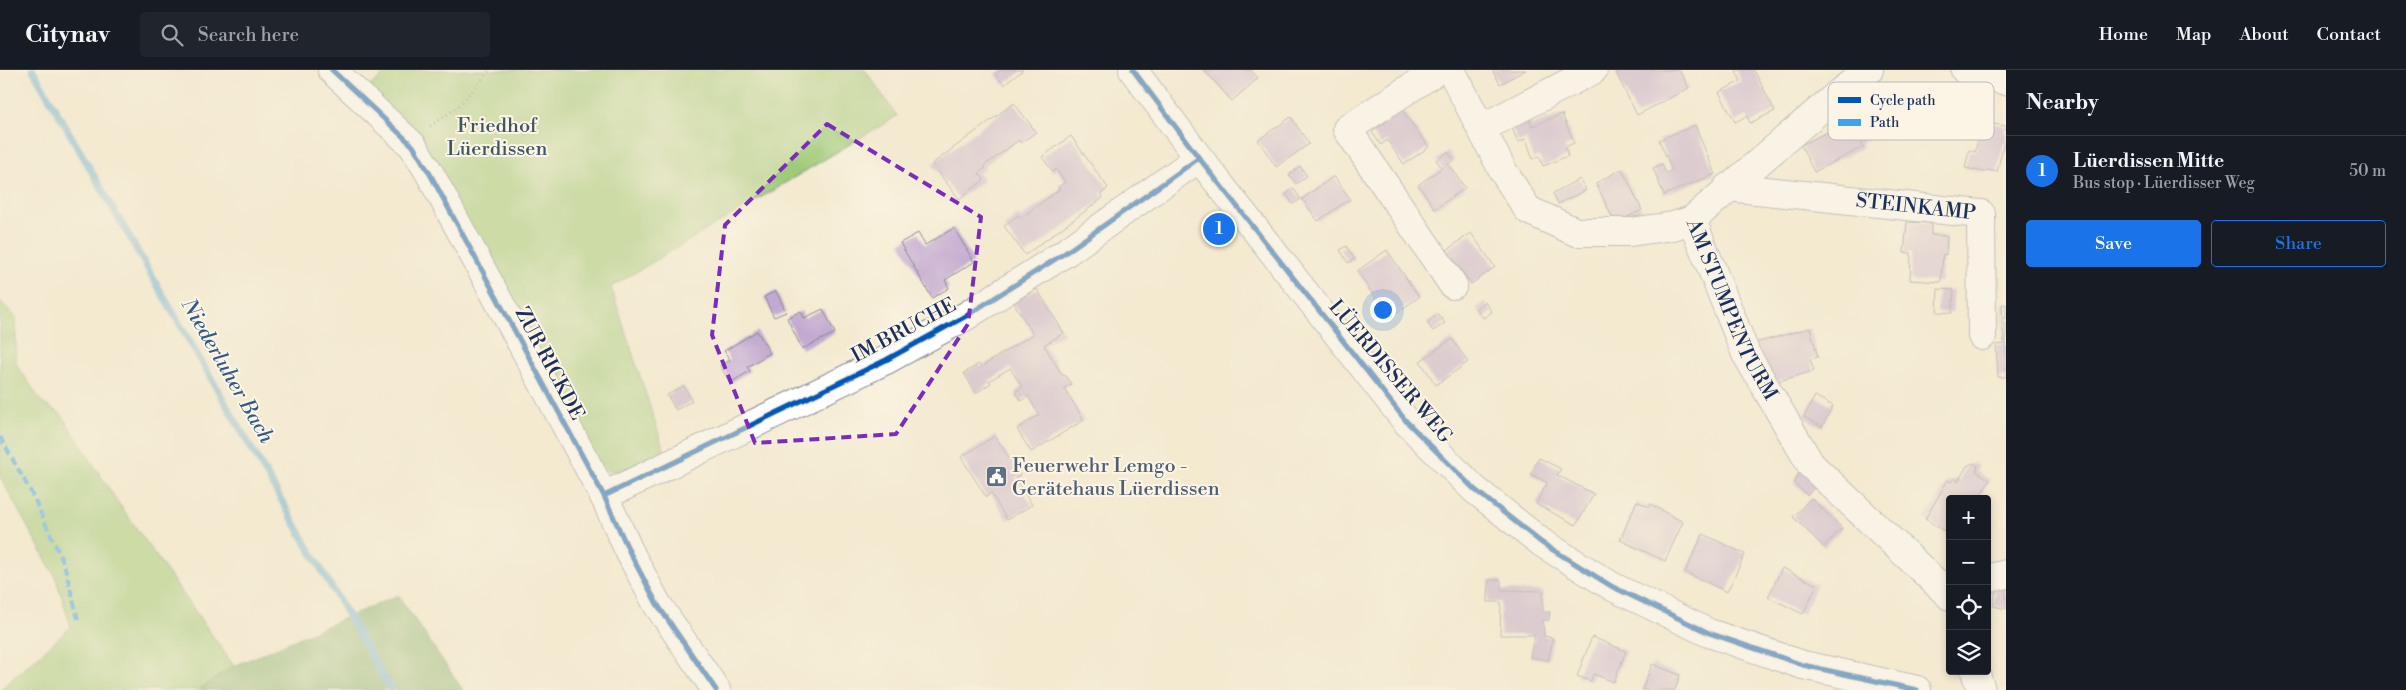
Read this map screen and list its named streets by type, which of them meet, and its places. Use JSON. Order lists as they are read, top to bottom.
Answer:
{
  "streets": {
    "street": [
      "STEINKAMP",
      "AM STUMPENTURM",
      "IM BRUCHE",
      "ZUR RICKDE",
      "LÜERDISSER WEG"
    ]
  },
  "crossings": [
    ["IM BRUCHE", "ZUR RICKDE"],
    ["IM BRUCHE", "LÜERDISSER WEG"]
  ],
  "water": ["Niederluher Bach"],
  "parks": ["Friedhof Lüerdissen"],
  "places": {
    "public building": ["Feuerwehr Lemgo - Gerätehaus Lüerdissen"]
  },
  "legend": ["Cycle path", "Path"],
  "page": {
    "header": "Citynav",
    "search": "Search here",
    "nav": [
      "Home",
      "Map",
      "About",
      "Contact"
    ],
    "heading": "Nearby",
    "list": [
      {
        "mark": "1",
        "name": "Lüerdissen Mitte",
        "note": "Bus stop · Lüerdisser Weg",
        "value": "50 m"
      }
    ],
    "buttons": ["Save", "Share"],
    "pins": "1",
    "map_buttons": ["+", "−"]
  }
}
